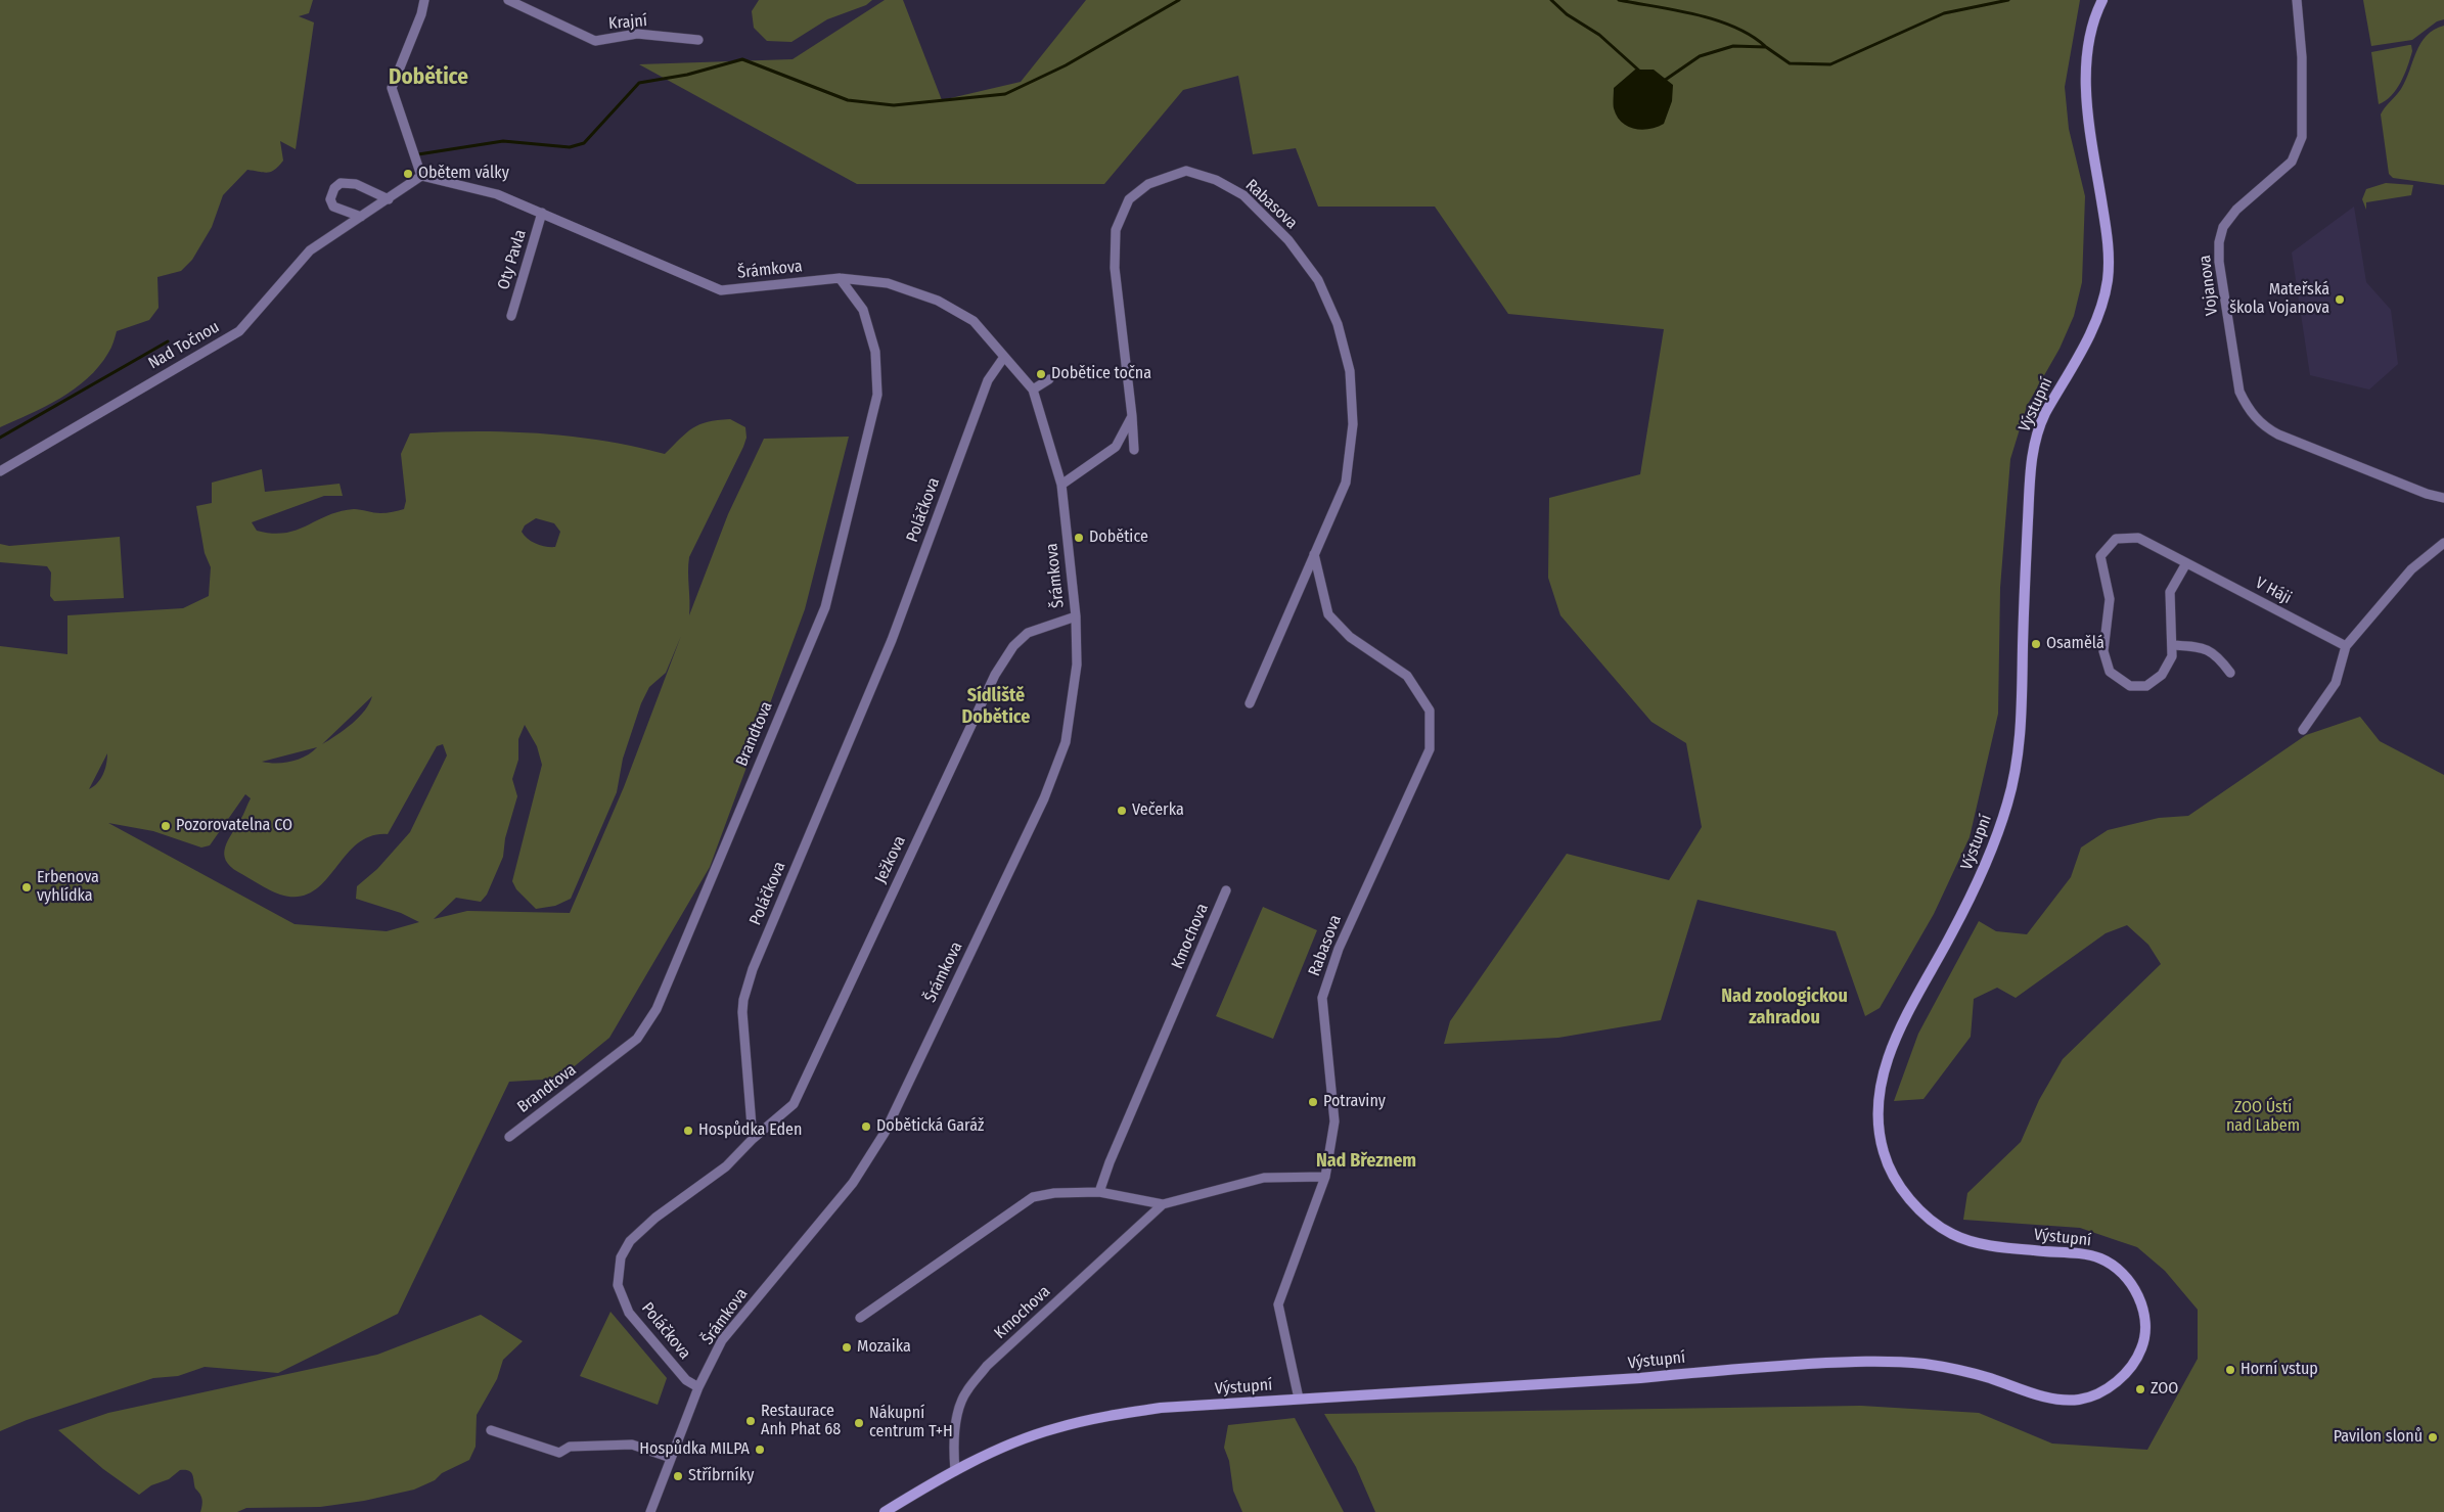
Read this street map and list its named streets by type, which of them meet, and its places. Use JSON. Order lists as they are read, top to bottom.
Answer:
{
  "streets": {
    "street": [
      "Krajní",
      "Rabasova",
      "Oty Pavla",
      "Šrámkova",
      "Vojanova",
      "Nad Točnou",
      "Výstupní",
      "Poláčkova",
      "V Háji",
      "Brandtova",
      "Ježkova",
      "Kmochova"
    ]
  },
  "crossings": [
    ["Rabasova", "Výstupní"],
    ["Rabasova", "Kmochova"],
    ["Oty Pavla", "Šrámkova"],
    ["Šrámkova", "Nad Točnou"],
    ["Šrámkova", "Poláčkova"],
    ["Šrámkova", "Brandtova"],
    ["Šrámkova", "Ježkova"],
    ["Výstupní", "Kmochova"],
    ["Poláčkova", "Ježkova"]
  ],
  "districts": [
    "Dobětice",
    "Sídliště Dobětice",
    "Nad zoologickou zahradou",
    "Nad Březnem"
  ],
  "parks": ["ZOO Ústí nad Labem"],
  "places": [
    "Obětem války",
    "Mateřská škola Vojanova",
    "Dobětice točna",
    "Dobětice",
    "Osamělá",
    "Večerka",
    "Pozorovatelna CO",
    "Erbenova vyhlídka",
    "Potraviny",
    "Dobětická Garáž",
    "Hospůdka Eden",
    "Mozaika",
    "Horní vstup",
    "ZOO",
    "Restaurace Anh Phat 68",
    "Nákupní centrum T+H",
    "Pavilon slonů",
    "Hospůdka MILPA",
    "Stříbrníky"
  ]
}
